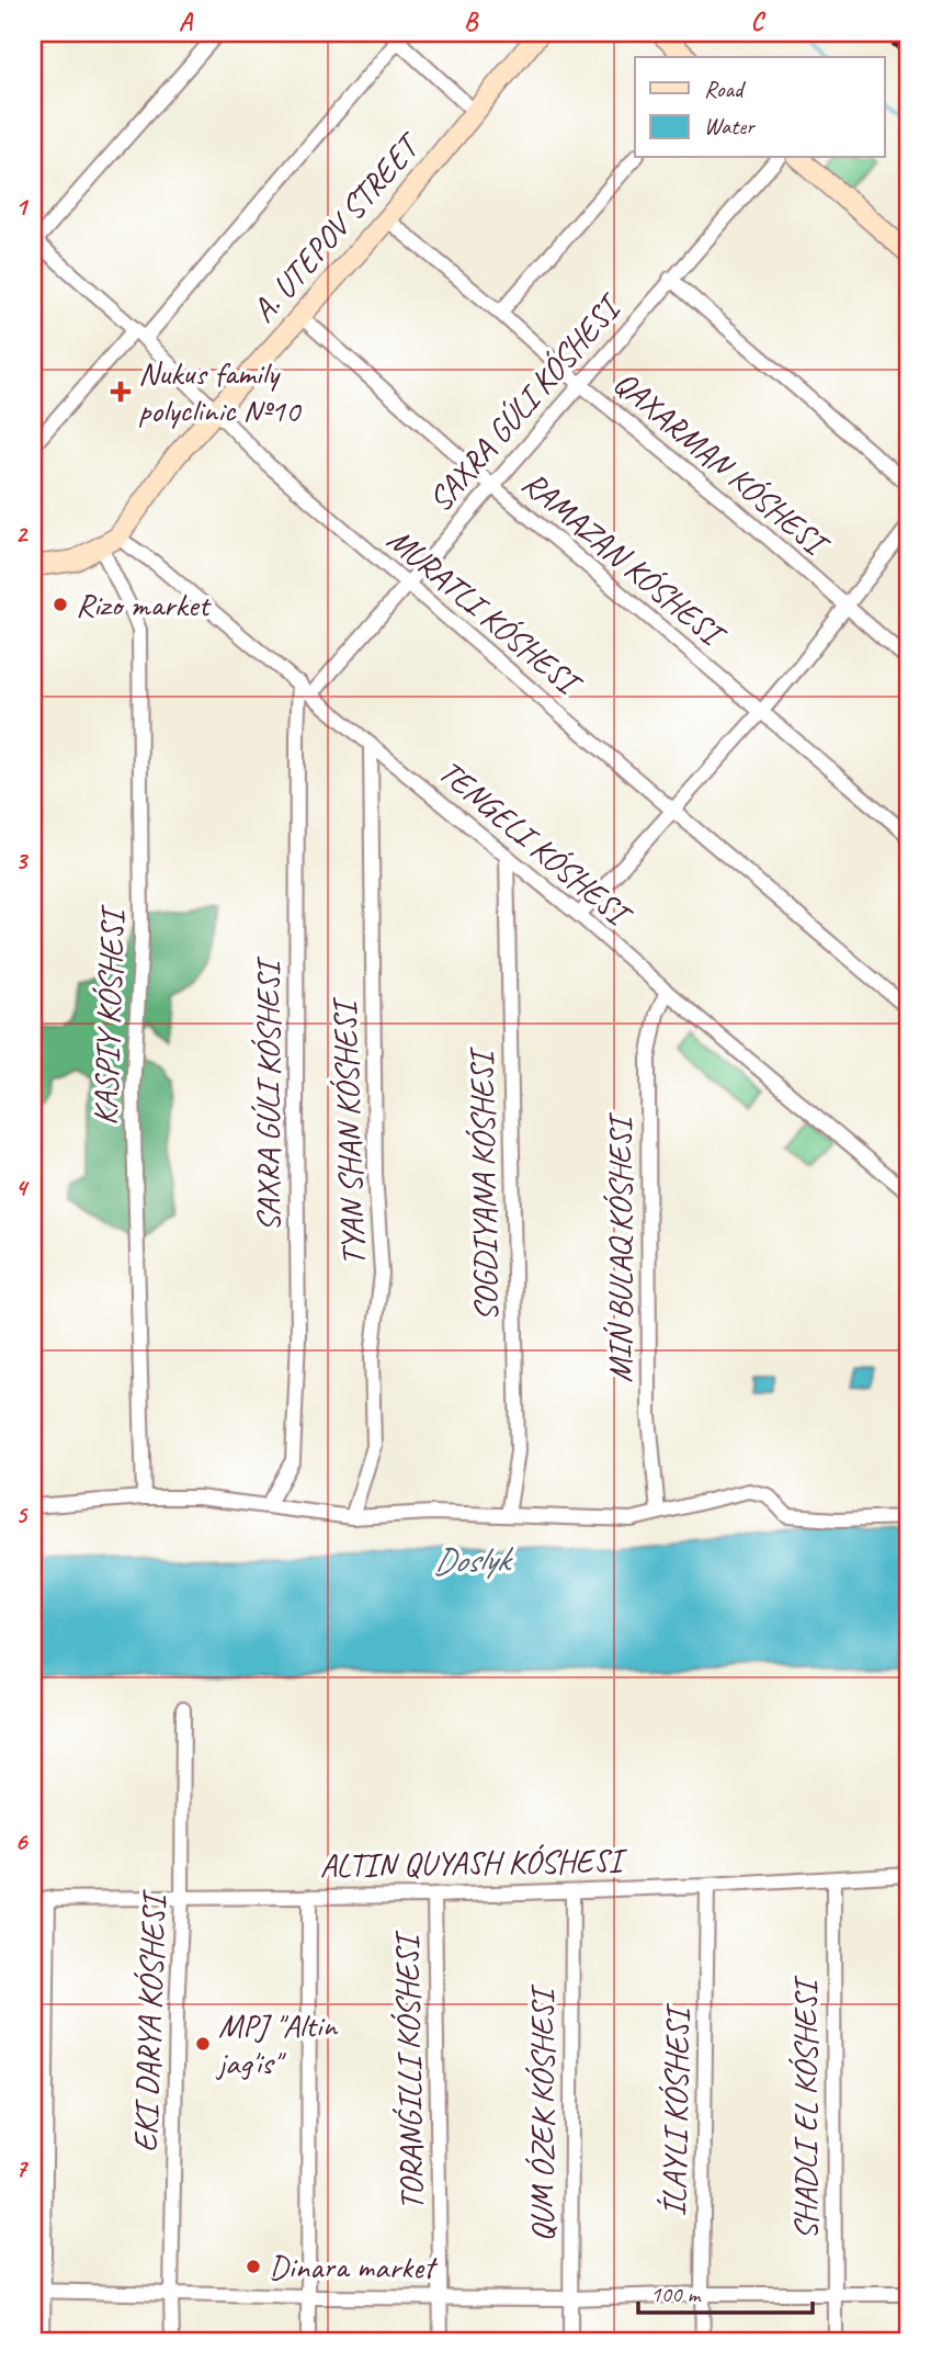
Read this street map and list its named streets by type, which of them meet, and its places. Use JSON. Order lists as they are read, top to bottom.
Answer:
{
  "streets": {
    "street": [
      "A. UTEPOV STREET",
      "SAXRA GÚLI KÓSHESI",
      "QAXARMAN KÓSHESI",
      "RAMAZAN KÓSHESI",
      "TENGELI KÓSHESI",
      "KASPIY KÓSHESI",
      "TYAN SHAN KÓSHESI",
      "SOGDIYANA KÓSHESI",
      "EKI DARYA KÓSHESI",
      "QUM ÓZEK KÓSHESI"
    ]
  },
  "crossings": [
    ["A. UTEPOV STREET", "QAXARMAN KÓSHESI"],
    ["A. UTEPOV STREET", "RAMAZAN KÓSHESI"],
    ["A. UTEPOV STREET", "TENGELI KÓSHESI"],
    ["A. UTEPOV STREET", "KASPIY KÓSHESI"],
    ["SAXRA GÚLI KÓSHESI", "QAXARMAN KÓSHESI"],
    ["SAXRA GÚLI KÓSHESI", "RAMAZAN KÓSHESI"],
    ["SAXRA GÚLI KÓSHESI", "TENGELI KÓSHESI"],
    ["TENGELI KÓSHESI", "KASPIY KÓSHESI"],
    ["TENGELI KÓSHESI", "TYAN SHAN KÓSHESI"],
    ["TENGELI KÓSHESI", "SOGDIYANA KÓSHESI"]
  ],
  "water": ["Doslyk"],
  "places": {
    "health": ["Nukus family polyclinic №10"],
    "other": ["Rizo market", "MPJ \"Altin jag'is\"", "Dinara market"]
  },
  "legend": ["Road", "Water"],
  "scale_bar": "100 m",
  "grid": {
    "columns": ["A", "B", "C"],
    "rows": [
      "1",
      "2",
      "3",
      "4",
      "5",
      "6",
      "7"
    ]
  }
}
